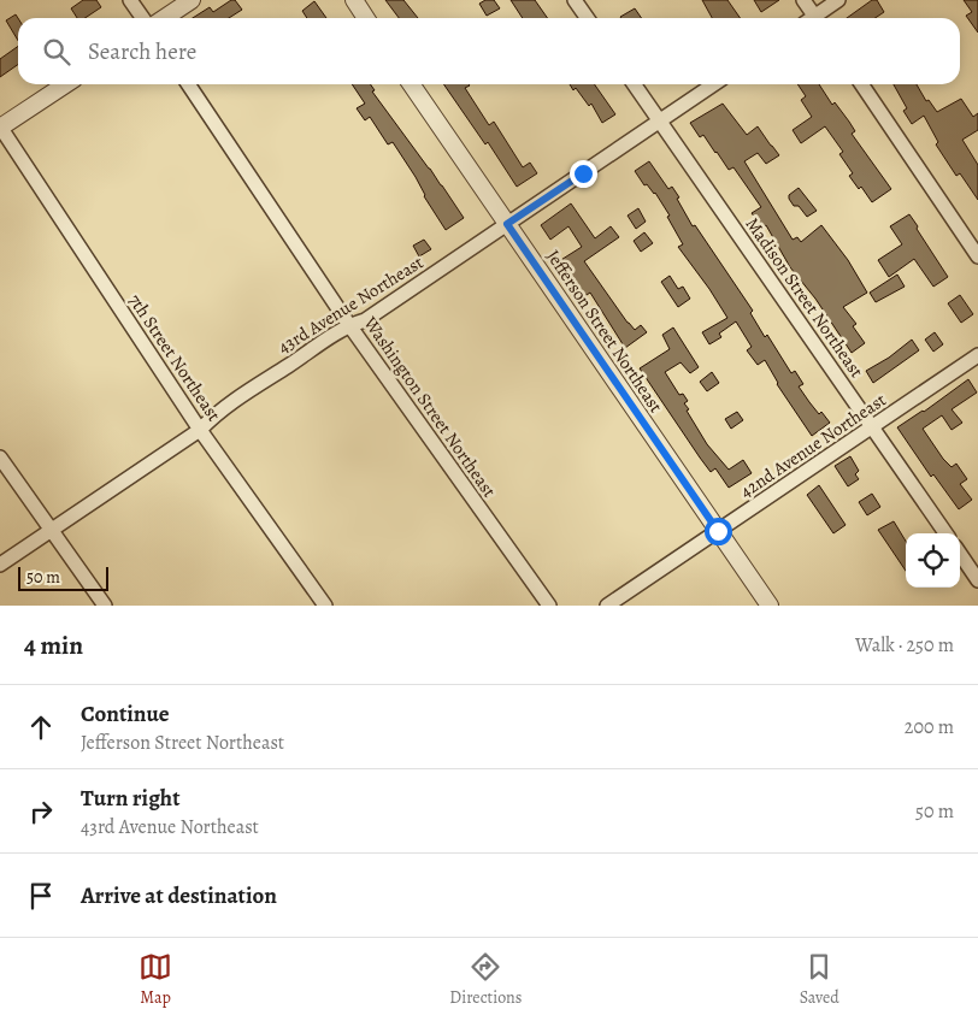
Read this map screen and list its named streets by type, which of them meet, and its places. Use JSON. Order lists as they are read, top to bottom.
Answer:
{
  "streets": {
    "street": [
      "Madison Street Northeast",
      "43rd Avenue Northeast",
      "Jefferson Street Northeast",
      "7th Street Northeast",
      "Washington Street Northeast",
      "42nd Avenue Northeast"
    ]
  },
  "crossings": [
    ["Madison Street Northeast", "43rd Avenue Northeast"],
    ["Madison Street Northeast", "42nd Avenue Northeast"],
    ["43rd Avenue Northeast", "Jefferson Street Northeast"],
    ["43rd Avenue Northeast", "7th Street Northeast"],
    ["43rd Avenue Northeast", "Washington Street Northeast"],
    ["Jefferson Street Northeast", "42nd Avenue Northeast"]
  ],
  "scale_bar": "50 m",
  "page": {
    "search": "Search here",
    "scale": "50 m",
    "heading": ["4 min", "Walk · 250 m"],
    "list": [
      ["Continue", "Jefferson Street Northeast", "200 m"],
      ["Turn right", "43rd Avenue Northeast", "50 m"],
      "Arrive at destination"
    ],
    "nav": ["Map", "Directions", "Saved"]
  }
}
